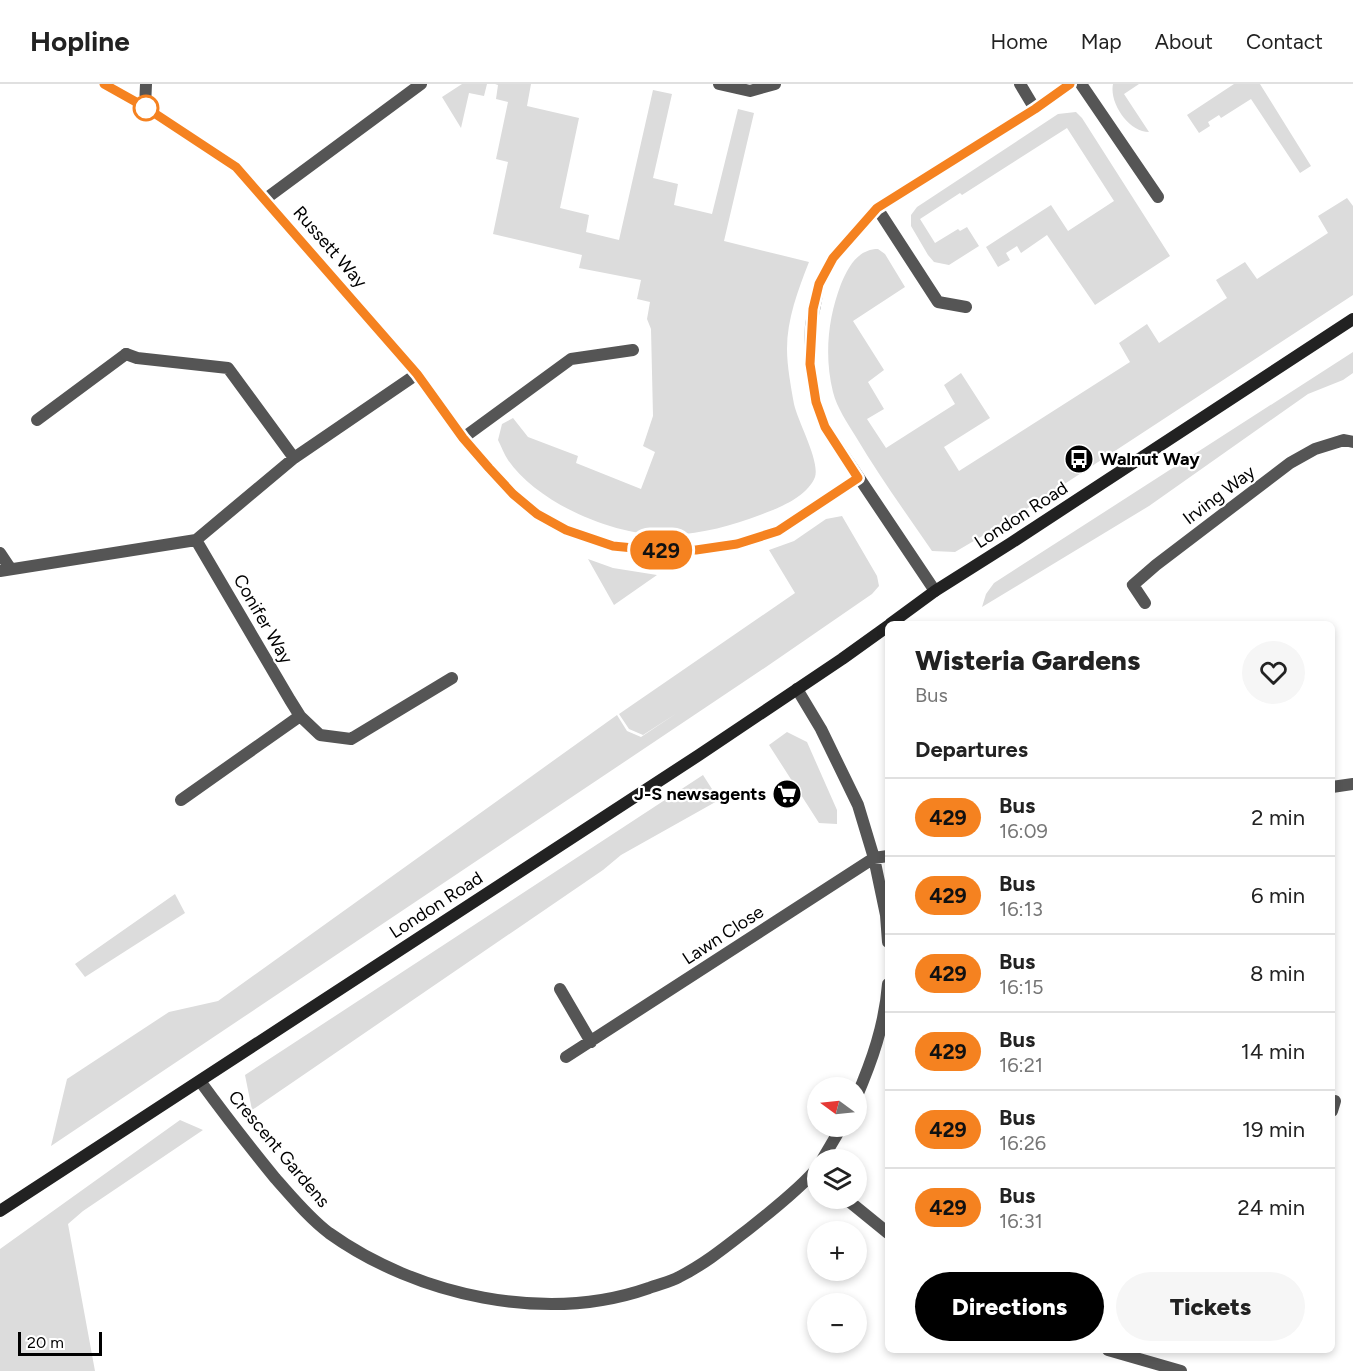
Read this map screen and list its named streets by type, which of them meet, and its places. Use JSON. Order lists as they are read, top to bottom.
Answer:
{
  "streets": {
    "main road": ["London Road"],
    "street": [
      "Russett Way",
      "Irving Way",
      "Conifer Way",
      "Lawn Close",
      "Crescent Gardens"
    ]
  },
  "crossings": [
    ["London Road", "Crescent Gardens"]
  ],
  "places": {
    "bus stop": ["Walnut Way"],
    "supermarket": ["J-S newsagents"]
  },
  "lines": ["bus line 429"],
  "scale_bar": "20 m",
  "north": "left",
  "page": {
    "header": "Hopline",
    "nav": [
      "Home",
      "Map",
      "About",
      "Contact"
    ],
    "on_map": "429",
    "heading": [
      ["Wisteria Gardens", "Bus"],
      "Departures"
    ],
    "list": [
      {
        "mark": "429",
        "name": "Bus",
        "note": "16:09",
        "value": "2 min"
      },
      {
        "mark": "429",
        "name": "Bus",
        "note": "16:13",
        "value": "6 min"
      },
      {
        "mark": "429",
        "name": "Bus",
        "note": "16:15",
        "value": "8 min"
      },
      {
        "mark": "429",
        "name": "Bus",
        "note": "16:21",
        "value": "14 min"
      },
      {
        "mark": "429",
        "name": "Bus",
        "note": "16:26",
        "value": "19 min"
      },
      {
        "mark": "429",
        "name": "Bus",
        "note": "16:31",
        "value": "24 min"
      }
    ],
    "map_buttons": ["+", "−"],
    "buttons": ["Directions", "Tickets"],
    "scale": "20 m"
  }
}
